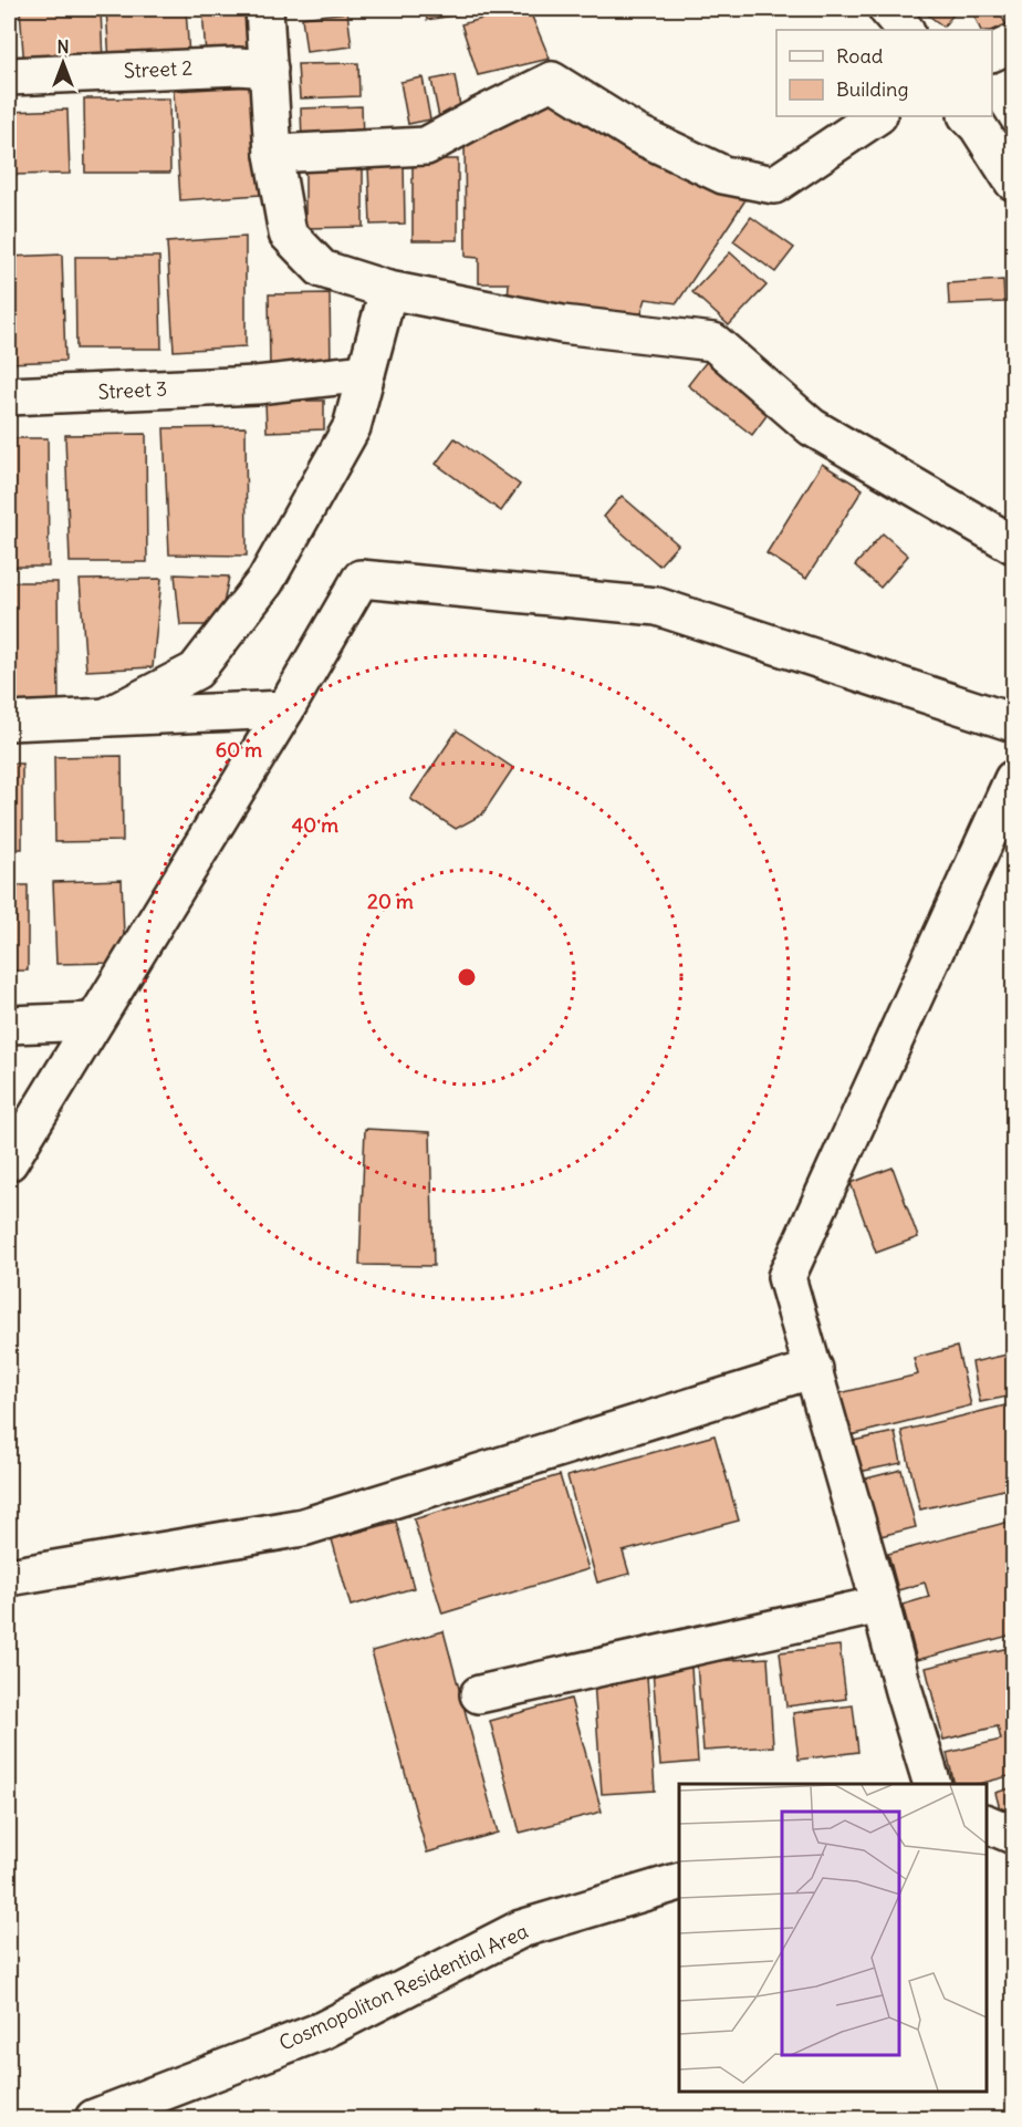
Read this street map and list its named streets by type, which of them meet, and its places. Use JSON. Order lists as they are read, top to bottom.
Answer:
{
  "streets": {
    "street": ["Street 2", "Street 3", "Cosmopoliton Residential Area"]
  },
  "legend": ["Road", "Building"],
  "north": "top",
  "rings": ["60 m", "40 m", "20 m"]
}
